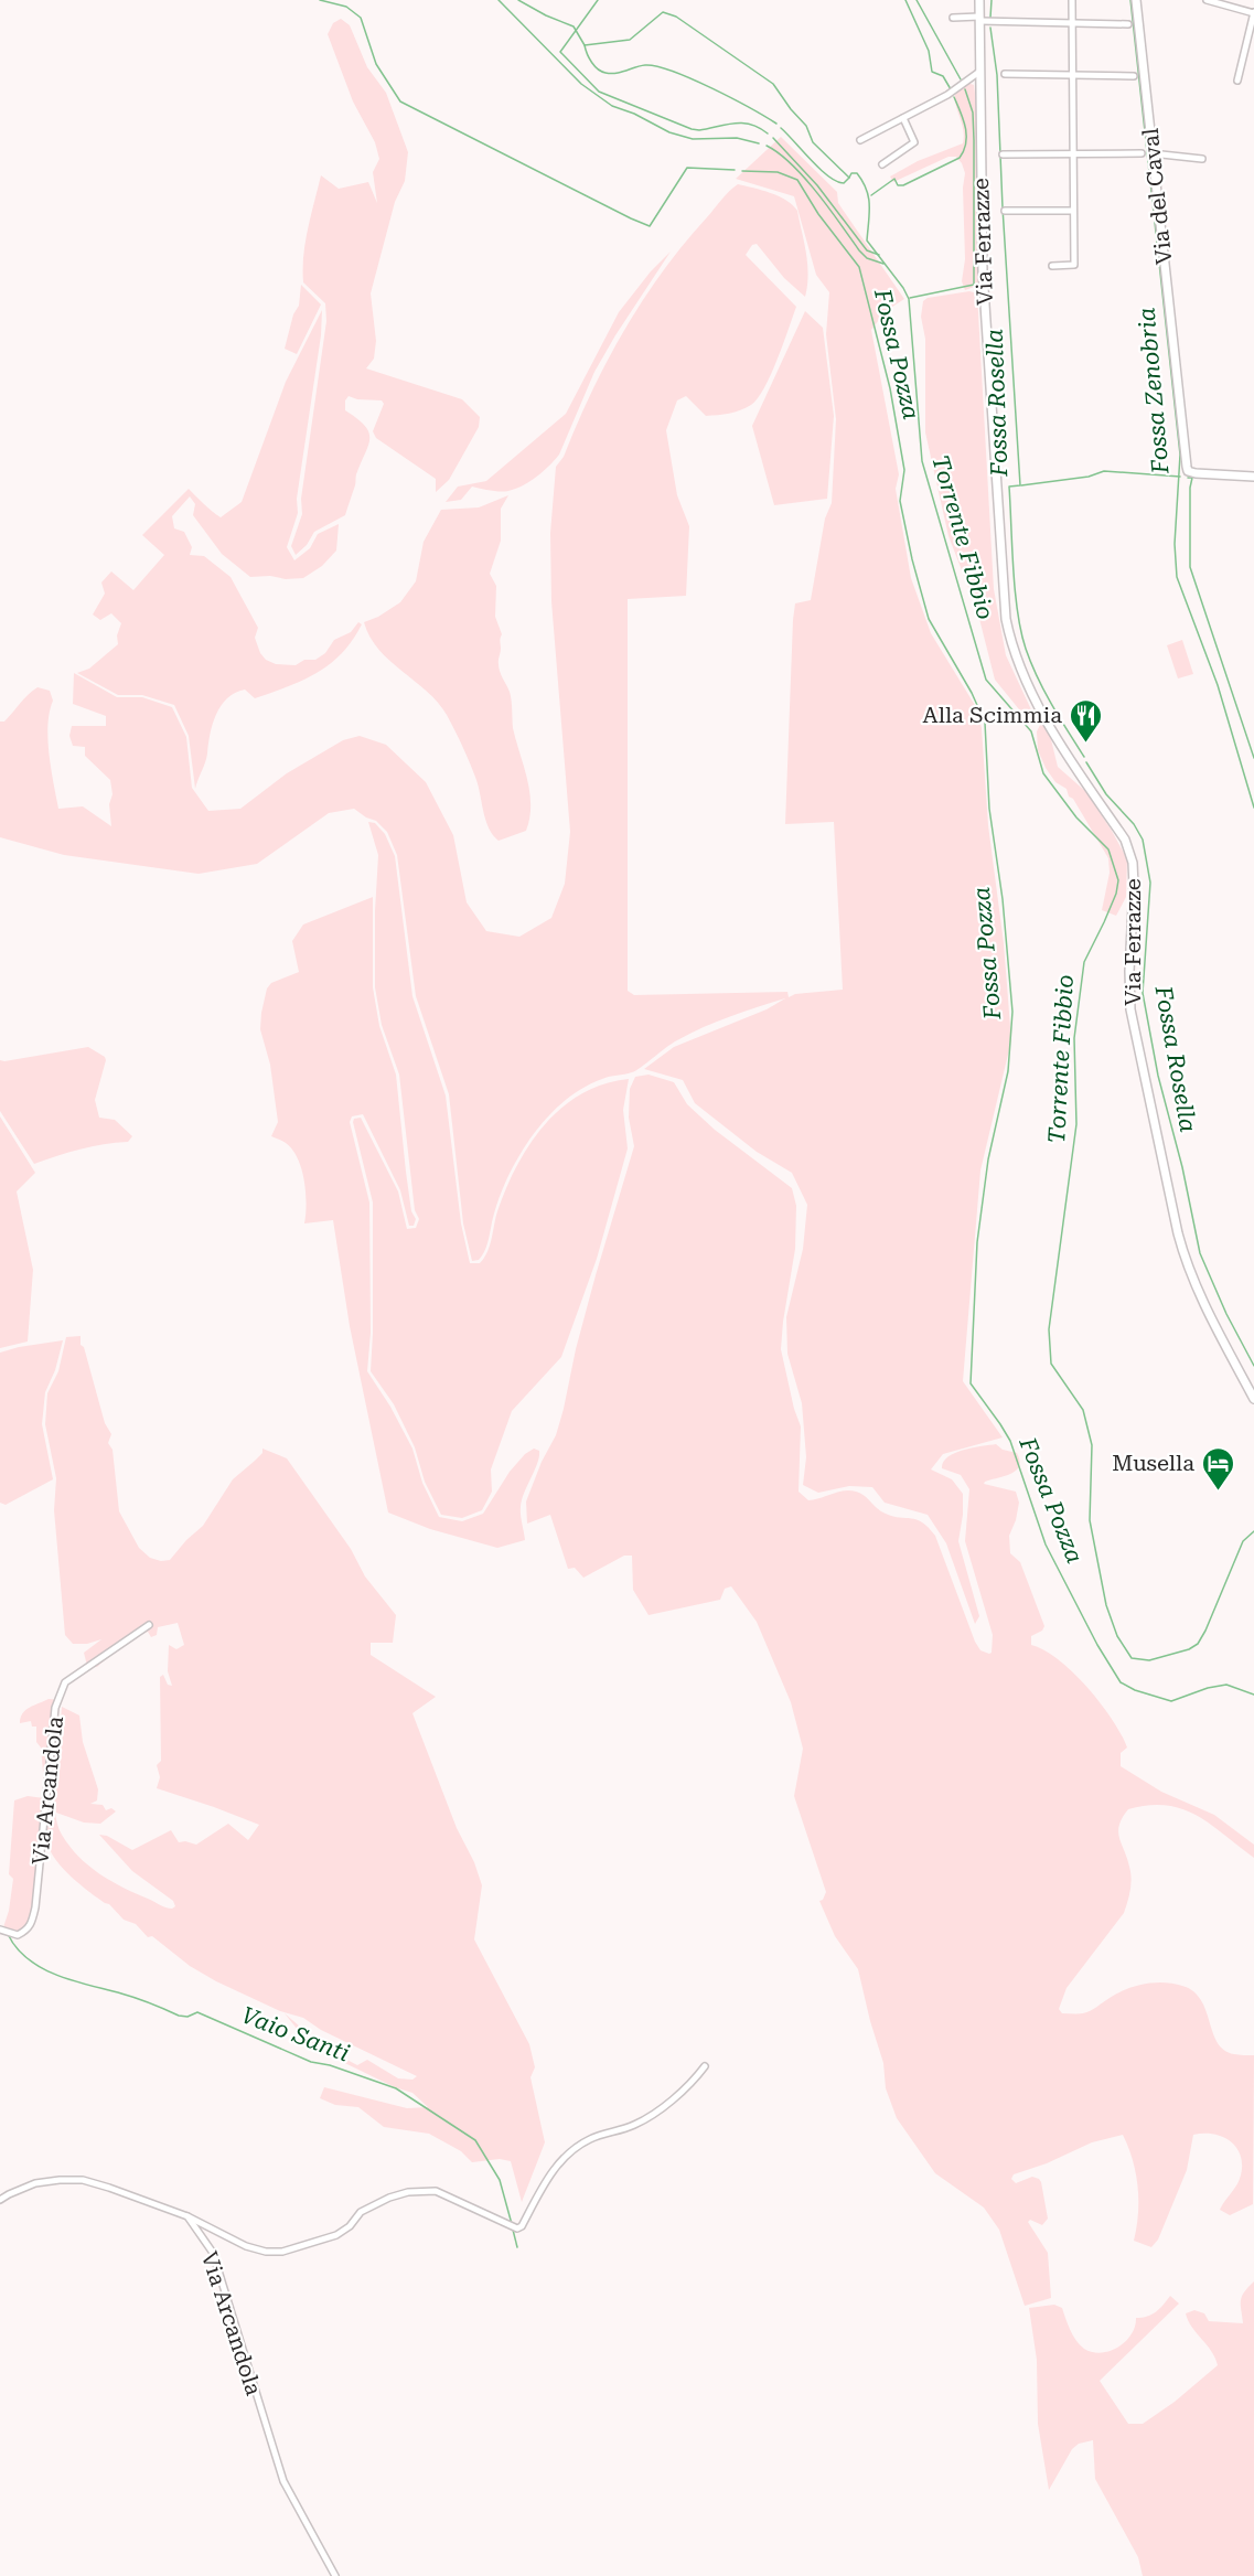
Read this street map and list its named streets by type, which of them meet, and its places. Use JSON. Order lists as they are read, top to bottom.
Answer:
{
  "streets": {
    "street": ["Via del Caval", "Via Ferrazze", "Via Arcandola"]
  },
  "water": [
    "Fossa Pozza",
    "Fossa Zenobria",
    "Fossa Rosella",
    "Torrente Fibbio",
    "Vaio Santi"
  ],
  "places": {
    "restaurant": ["Alla Scimmia"],
    "hotel": ["Musella"]
  }
}
